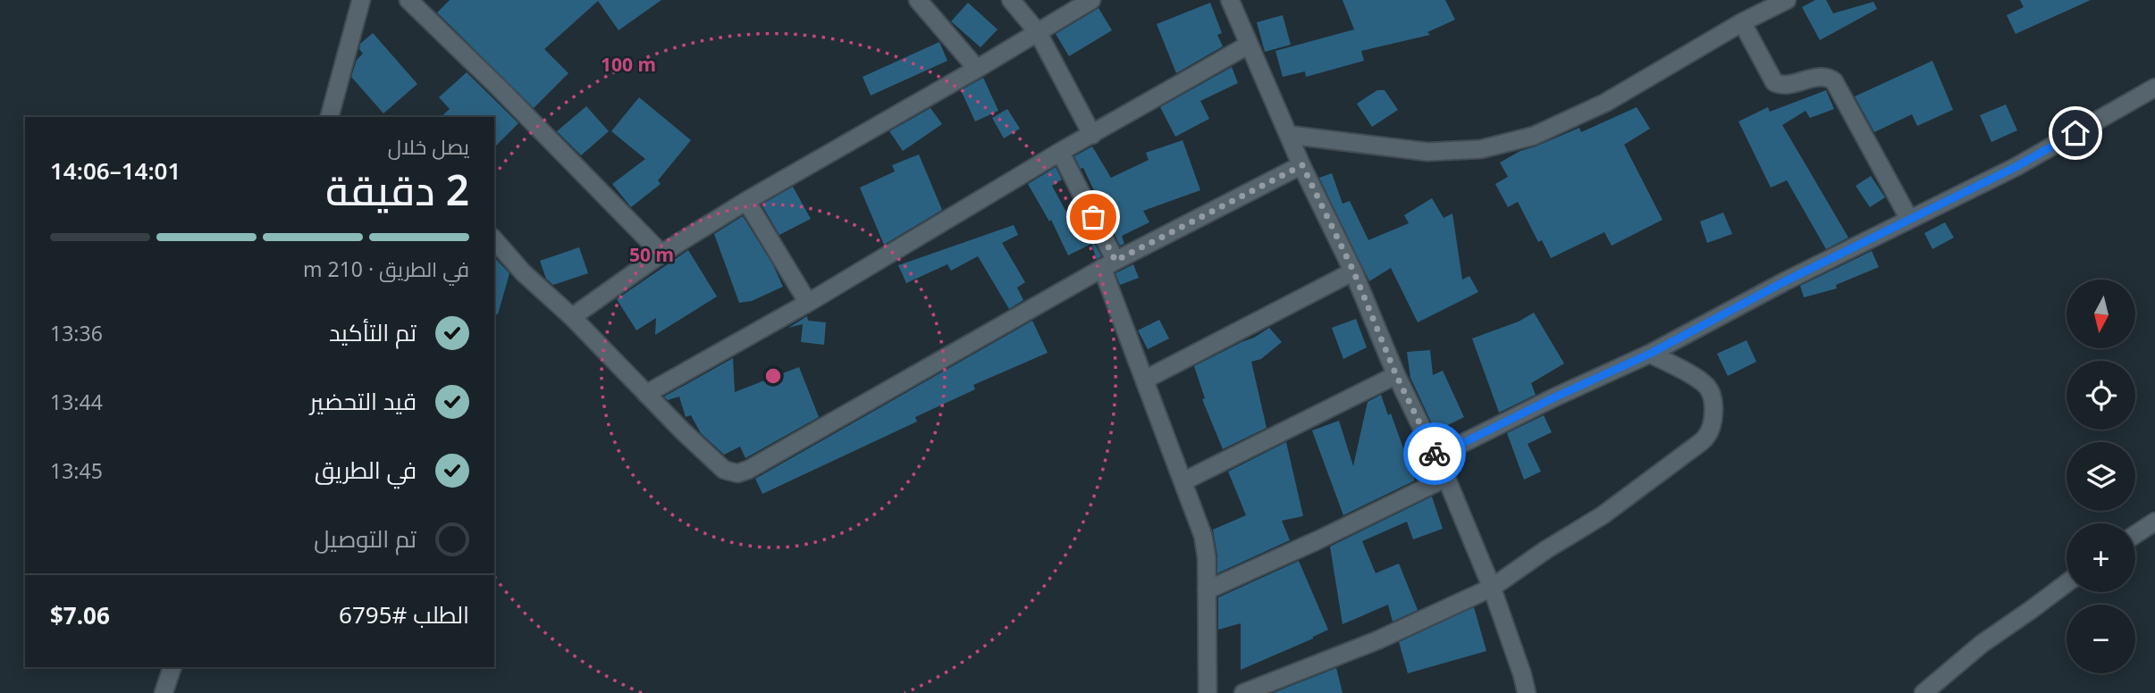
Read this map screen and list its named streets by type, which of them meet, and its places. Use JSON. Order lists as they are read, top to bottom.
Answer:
{
  "north": "bottom",
  "page": {
    "heading": ["2 دقيقة", "يصل خلال", "14:01–14:06"],
    "panel": ["الطلب #6795", "$7.06"],
    "bar": "في الطريق · 210 m",
    "map_buttons": ["+", "−"],
    "list": [
      ["تم التأكيد", "13:36"],
      ["قيد التحضير", "13:44"],
      ["في الطريق", "13:45"],
      "تم التوصيل"
    ]
  },
  "rings": ["100 m", "50 m"]
}
